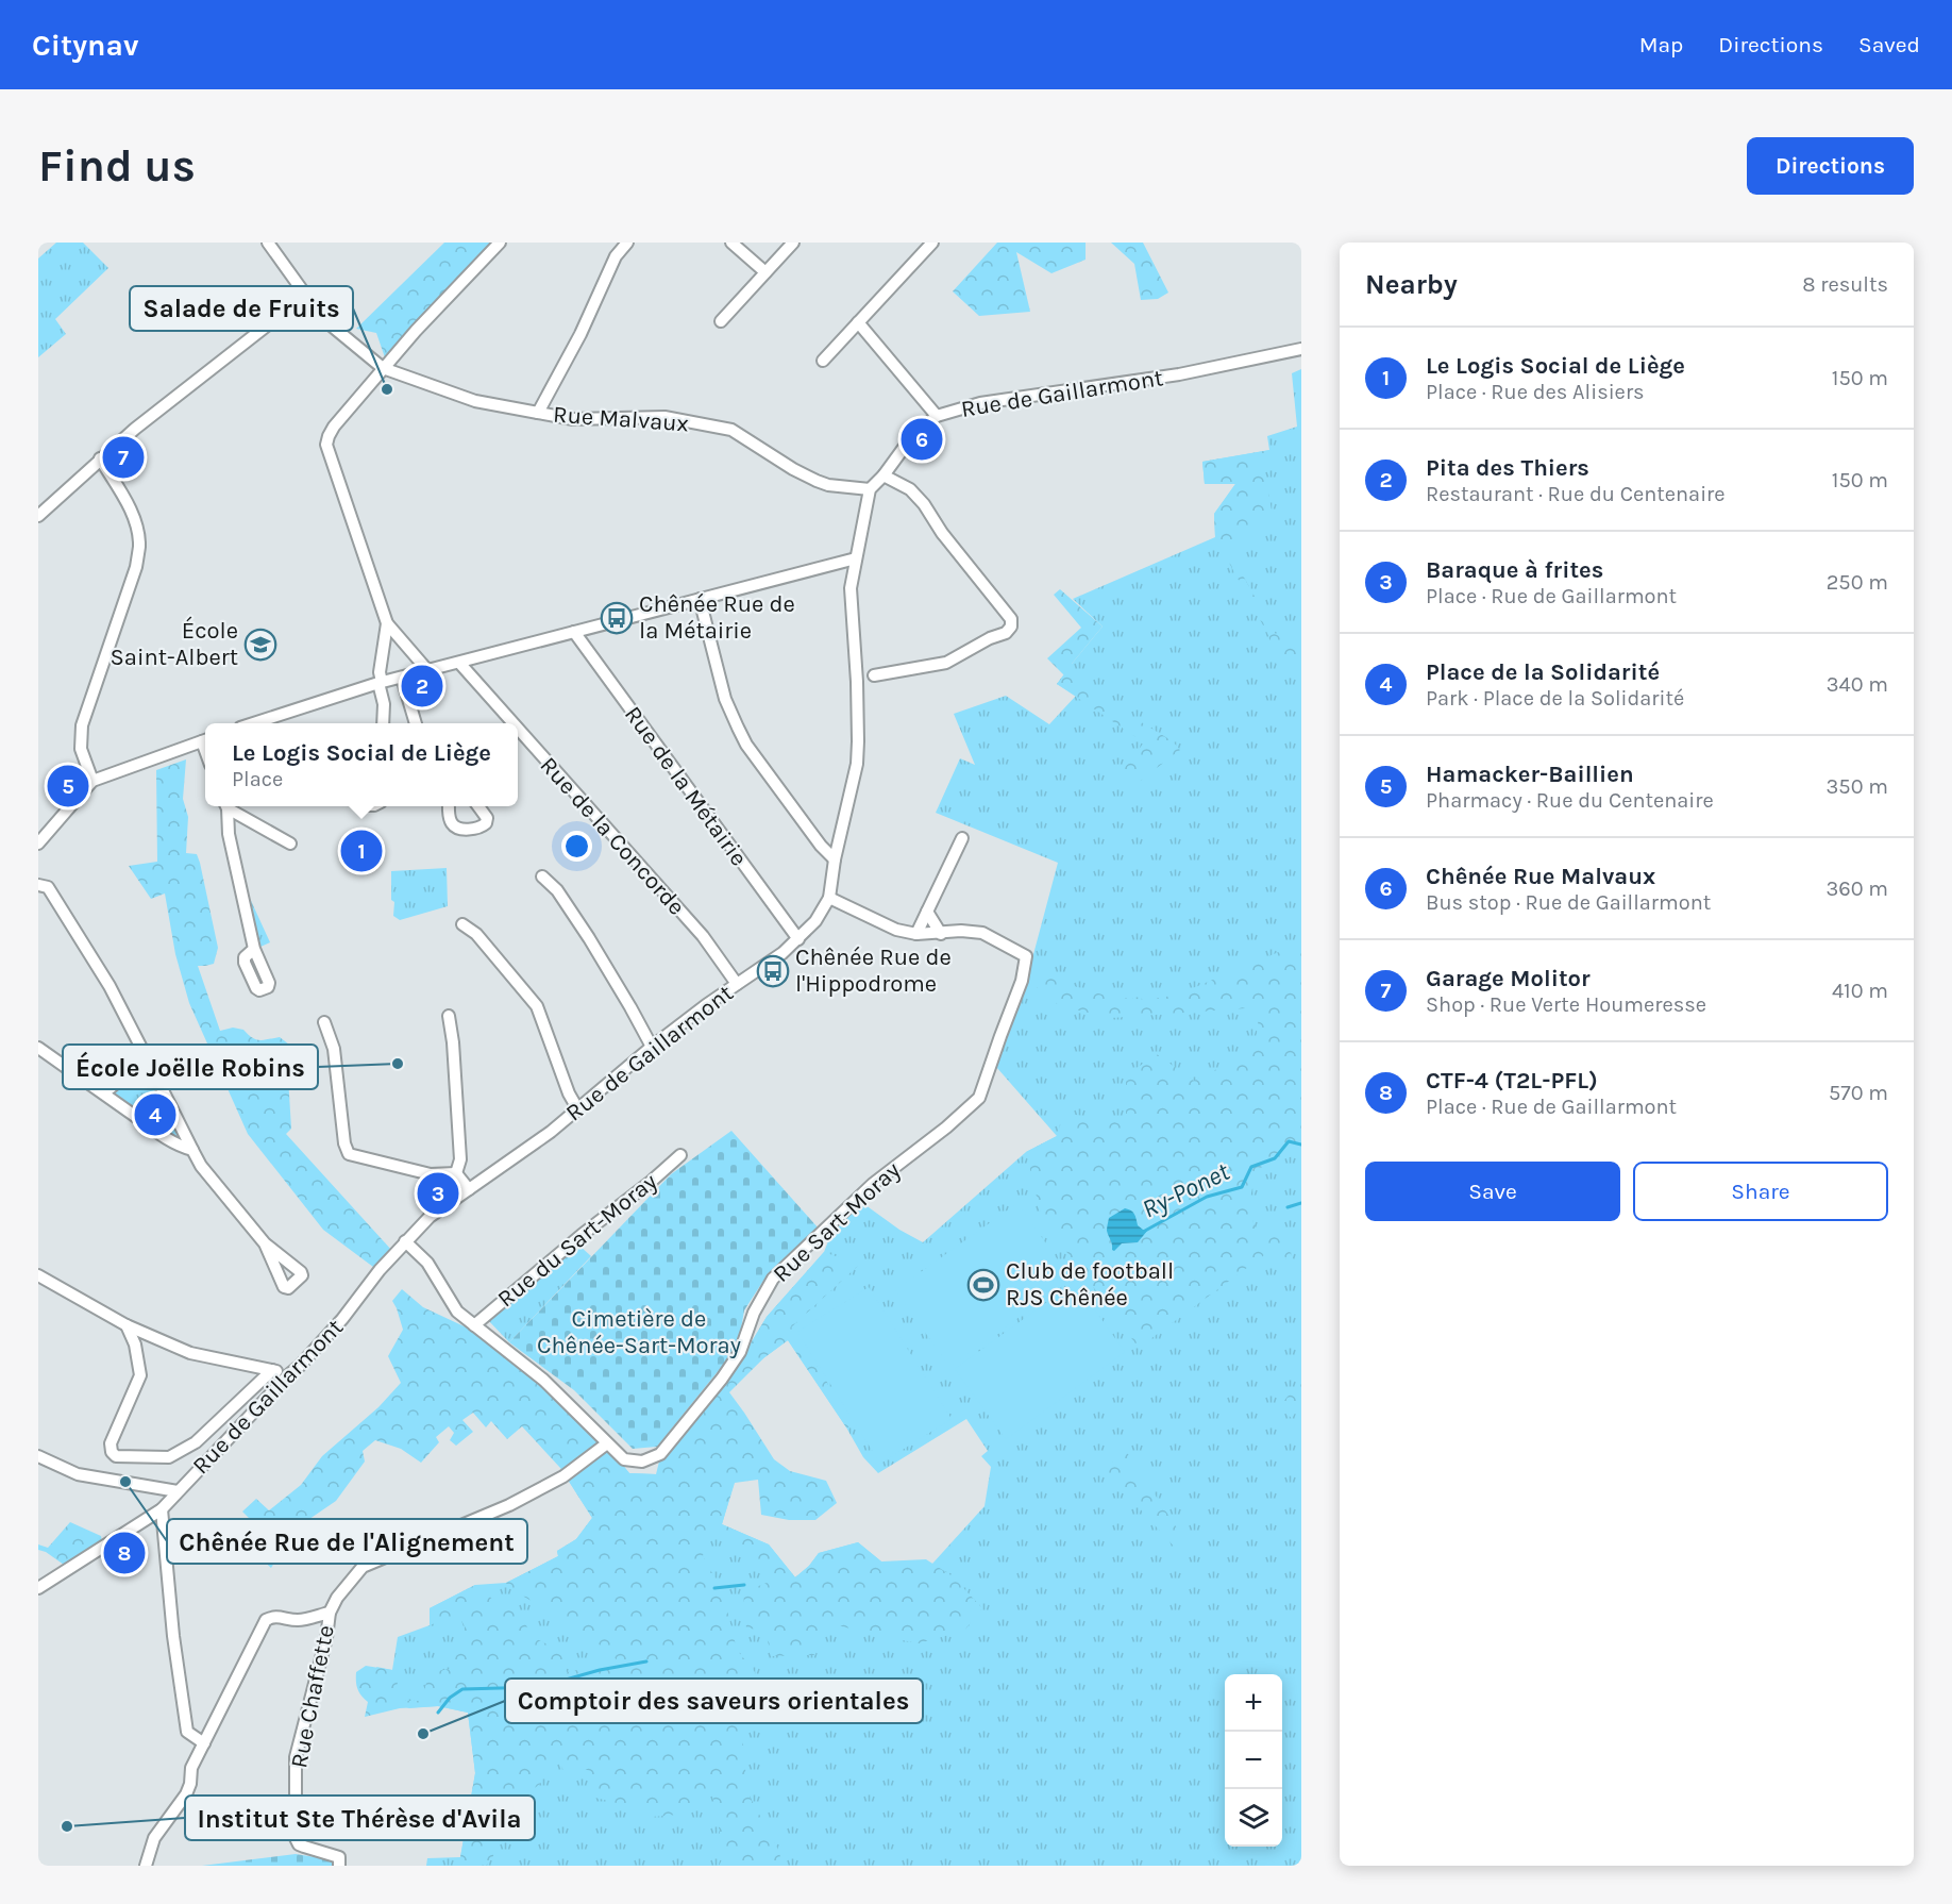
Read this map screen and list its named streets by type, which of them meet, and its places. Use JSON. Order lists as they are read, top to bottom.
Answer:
{
  "streets": {
    "street": [
      "Rue de Gaillarmont",
      "Rue Malvaux",
      "Rue de la Métairie",
      "Rue de la Concorde",
      "Rue Sart-Moray",
      "Rue du Sart-Moray",
      "Rue Chaffette"
    ]
  },
  "crossings": [
    ["Rue de Gaillarmont", "Rue Malvaux"],
    ["Rue de Gaillarmont", "Rue de la Métairie"],
    ["Rue de Gaillarmont", "Rue de la Concorde"],
    ["Rue de Gaillarmont", "Rue Sart-Moray"],
    ["Rue Sart-Moray", "Rue du Sart-Moray"]
  ],
  "water": ["Ry-Ponet"],
  "parks": ["Cimetière de Chênée-Sart-Moray"],
  "places": {
    "other": [
      "Salade de Fruits",
      "École Joëlle Robins",
      "Chênée Rue de l'Alignement",
      "Comptoir des saveurs orientales",
      "Institut Ste Thérèse d'Avila"
    ],
    "bus stop": ["Chênée Rue de la Métairie", "Chênée Rue de l'Hippodrome"],
    "school or university": ["École Saint-Albert"],
    "sports": ["Club de football RJS Chênée"]
  },
  "page": {
    "header": "Citynav",
    "nav": ["Map", "Directions", "Saved"],
    "buttons": [
      "Directions",
      ["Save", "Share"]
    ],
    "title": "Find us",
    "heading": ["Nearby", "8 results"],
    "list": [
      {
        "mark": "1",
        "name": "Le Logis Social de Liège",
        "note": "Place · Rue des Alisiers",
        "value": "150 m"
      },
      {
        "mark": "2",
        "name": "Pita des Thiers",
        "note": "Restaurant · Rue du Centenaire",
        "value": "150 m"
      },
      {
        "mark": "3",
        "name": "Baraque à frites",
        "note": "Place · Rue de Gaillarmont",
        "value": "250 m"
      },
      {
        "mark": "4",
        "name": "Place de la Solidarité",
        "note": "Park · Place de la Solidarité",
        "value": "340 m"
      },
      {
        "mark": "5",
        "name": "Hamacker-Baillien",
        "note": "Pharmacy · Rue du Centenaire",
        "value": "350 m"
      },
      {
        "mark": "6",
        "name": "Chênée Rue Malvaux",
        "note": "Bus stop · Rue de Gaillarmont",
        "value": "360 m"
      },
      {
        "mark": "7",
        "name": "Garage Molitor",
        "note": "Shop · Rue Verte Houmeresse",
        "value": "410 m"
      },
      {
        "mark": "8",
        "name": "CTF-4 (T2L-PFL)",
        "note": "Place · Rue de Gaillarmont",
        "value": "570 m"
      }
    ],
    "pins": [
      "6",
      "7",
      "2",
      "5",
      "1",
      "4",
      "3",
      "8"
    ],
    "popup": ["Le Logis Social de Liège", "Place"],
    "map_buttons": ["+", "−"]
  }
}
